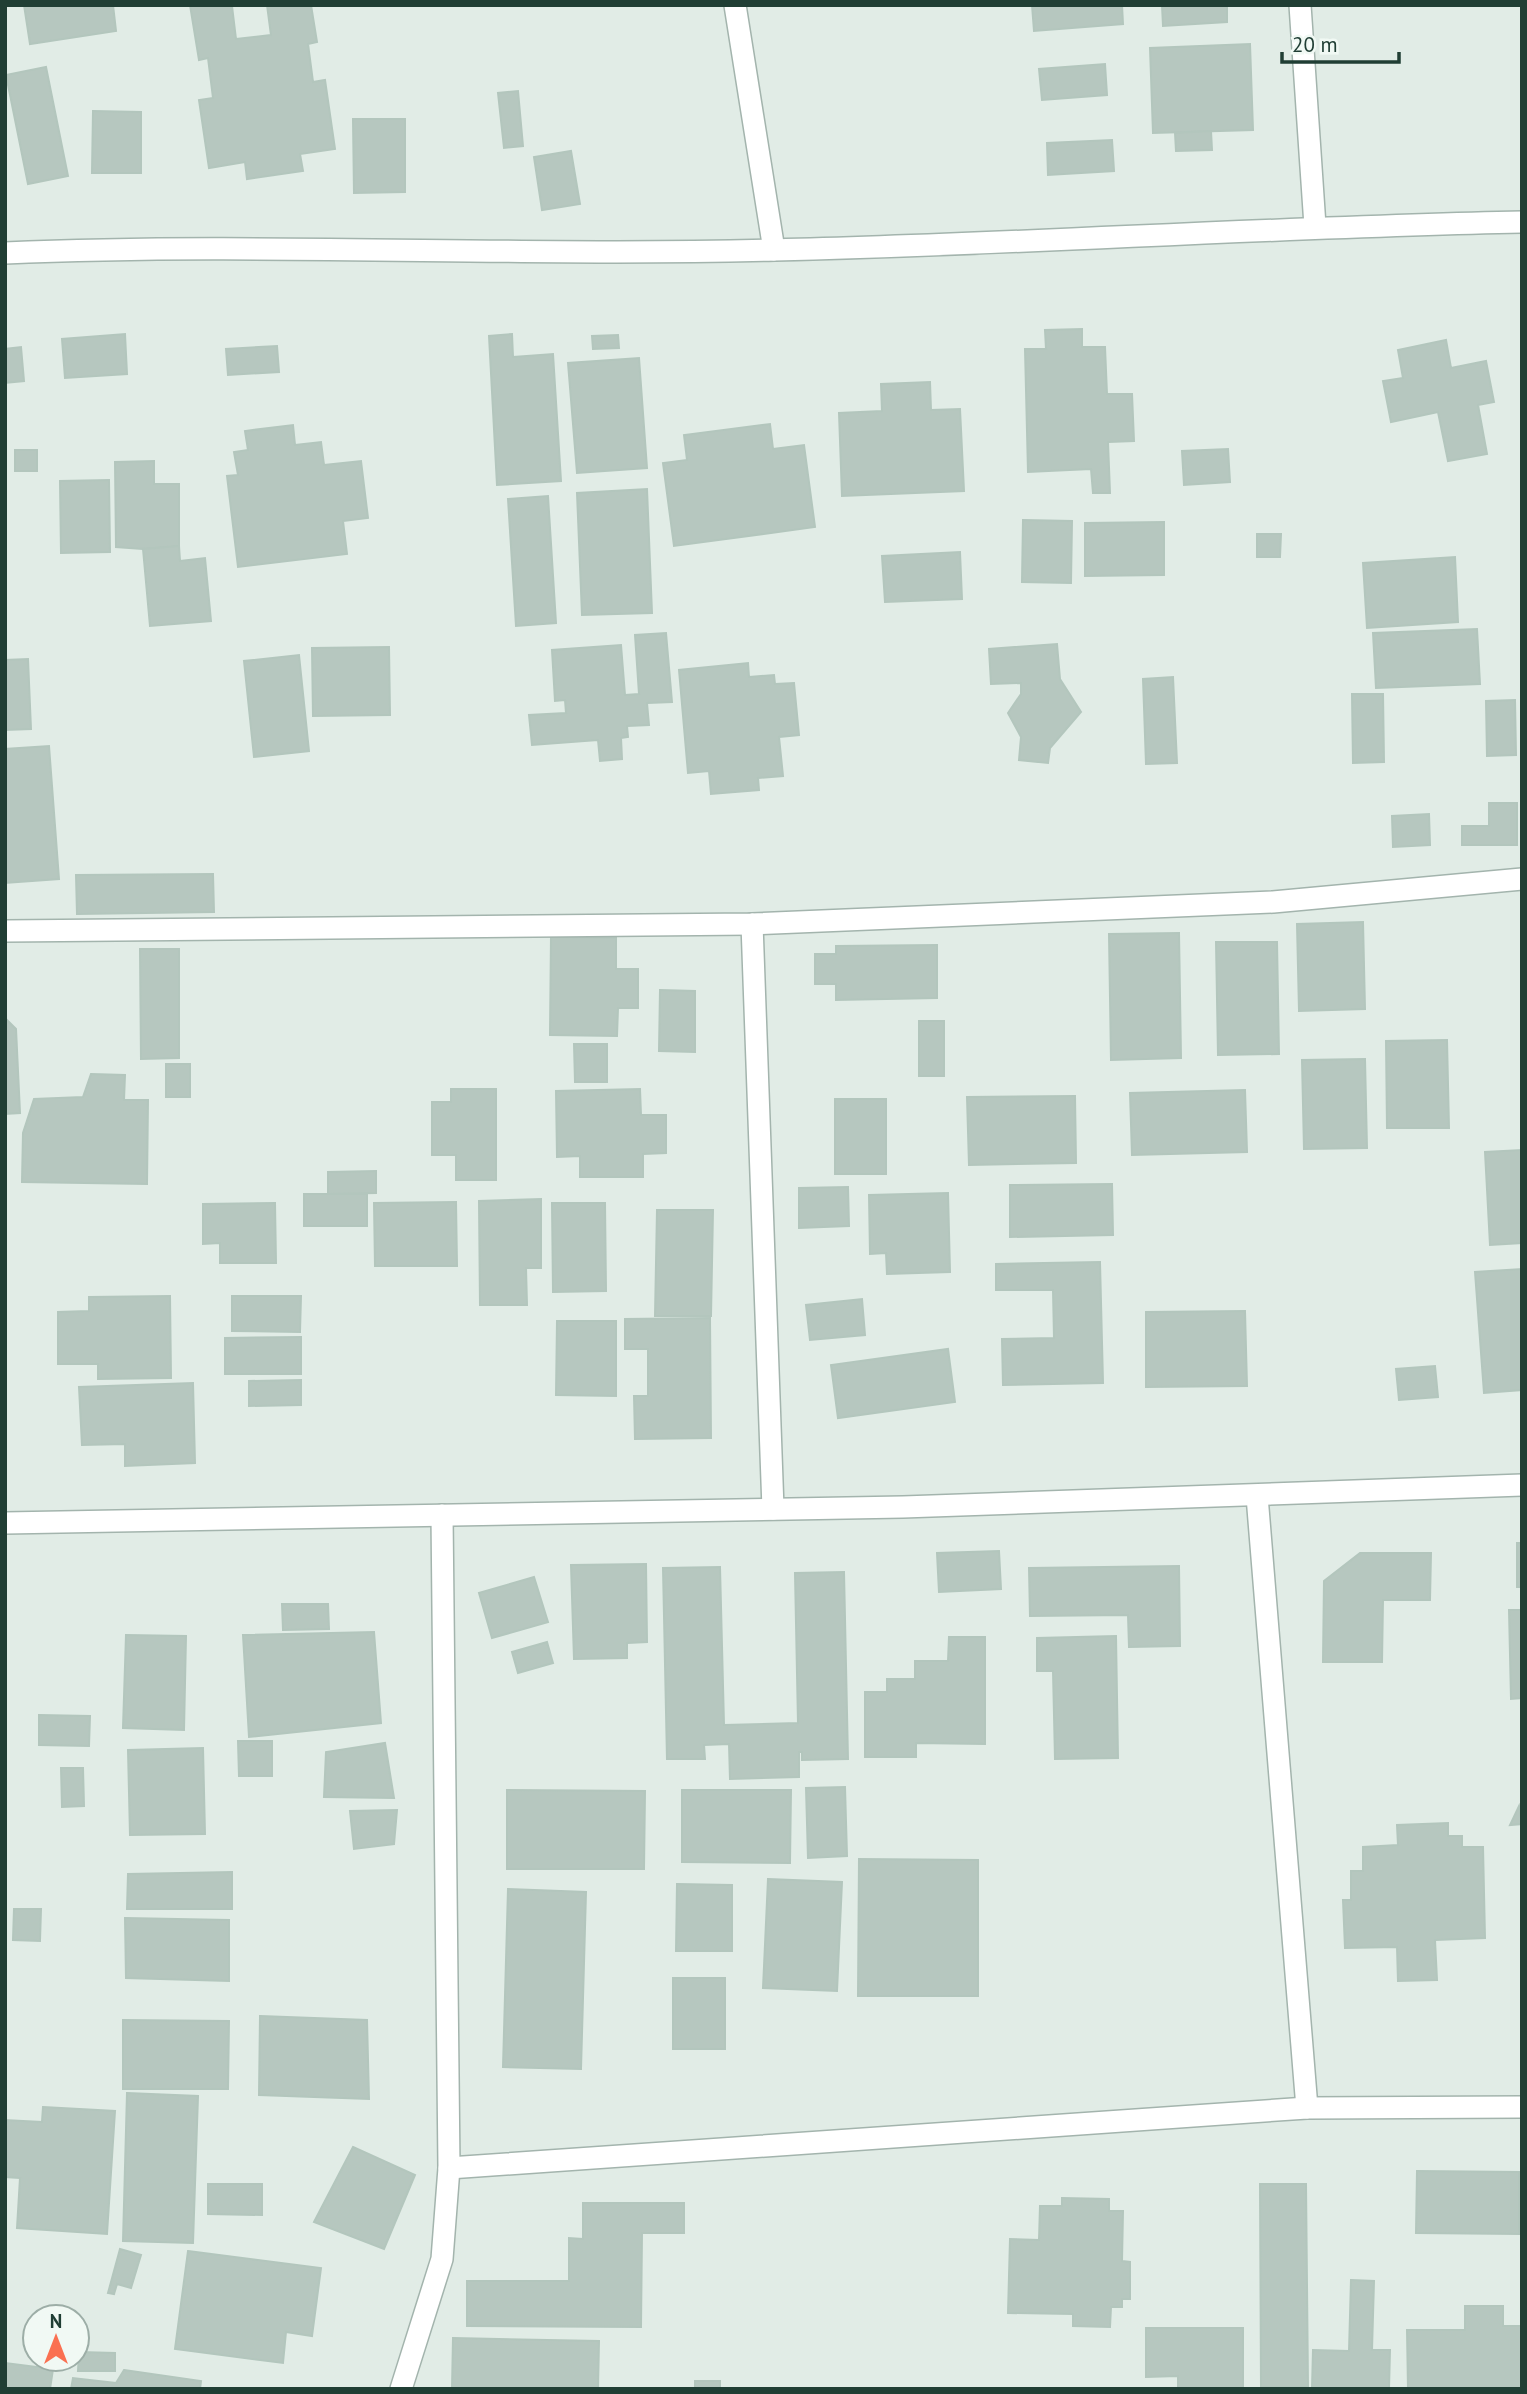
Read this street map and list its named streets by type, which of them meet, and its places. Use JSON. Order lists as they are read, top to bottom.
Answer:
{
  "scale_bar": "20 m",
  "north": "top"
}
